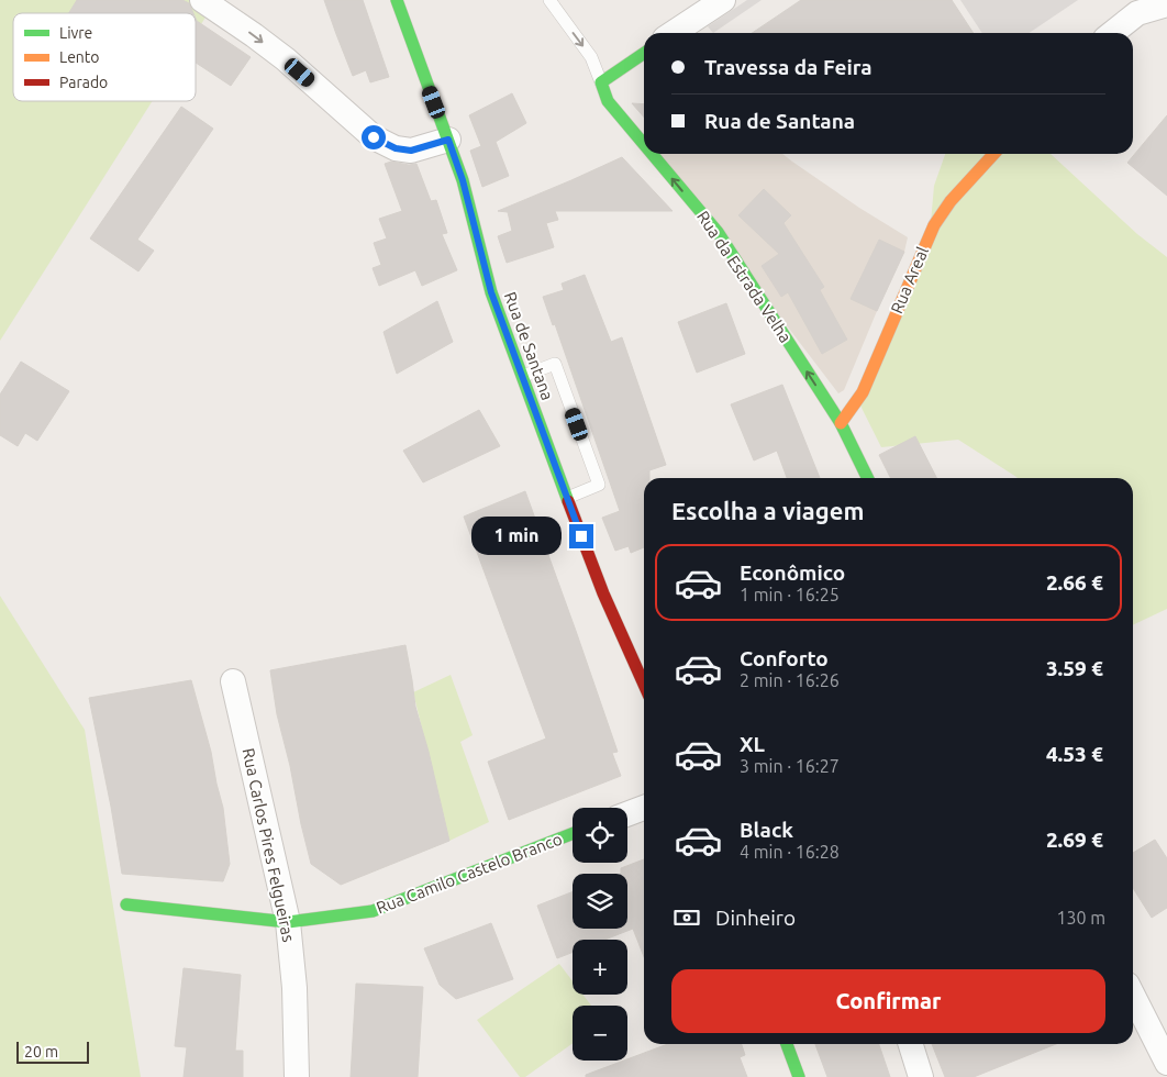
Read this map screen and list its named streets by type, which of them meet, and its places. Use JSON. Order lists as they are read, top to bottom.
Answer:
{
  "streets": {
    "street": [
      "Rua da Estrada Velha",
      "Rua Areal",
      "Rua de Santana",
      "Rua Carlos Pires Felgueiras",
      "Rua Camilo Castelo Branco"
    ]
  },
  "crossings": [
    ["Rua da Estrada Velha", "Rua Areal"],
    ["Rua Carlos Pires Felgueiras", "Rua Camilo Castelo Branco"]
  ],
  "legend": ["Livre", "Lento", "Parado"],
  "scale_bar": "20 m",
  "page": {
    "banner": ["Travessa da Feira", "Rua de Santana"],
    "heading": "Escolha a viagem",
    "bubble": "1 min",
    "list": [
      {
        "name": "Econômico",
        "note": "1 min · 16:25",
        "value": "2.66 €"
      },
      {
        "name": "Conforto",
        "note": "2 min · 16:26",
        "value": "3.59 €"
      },
      {
        "name": "XL",
        "note": "3 min · 16:27",
        "value": "4.53 €"
      },
      {
        "name": "Black",
        "note": "4 min · 16:28",
        "value": "2.69 €"
      }
    ],
    "map_buttons": ["+", "−"],
    "pay": ["Dinheiro", "130 m"],
    "buttons": "Confirmar",
    "scale": "20 m"
  }
}
